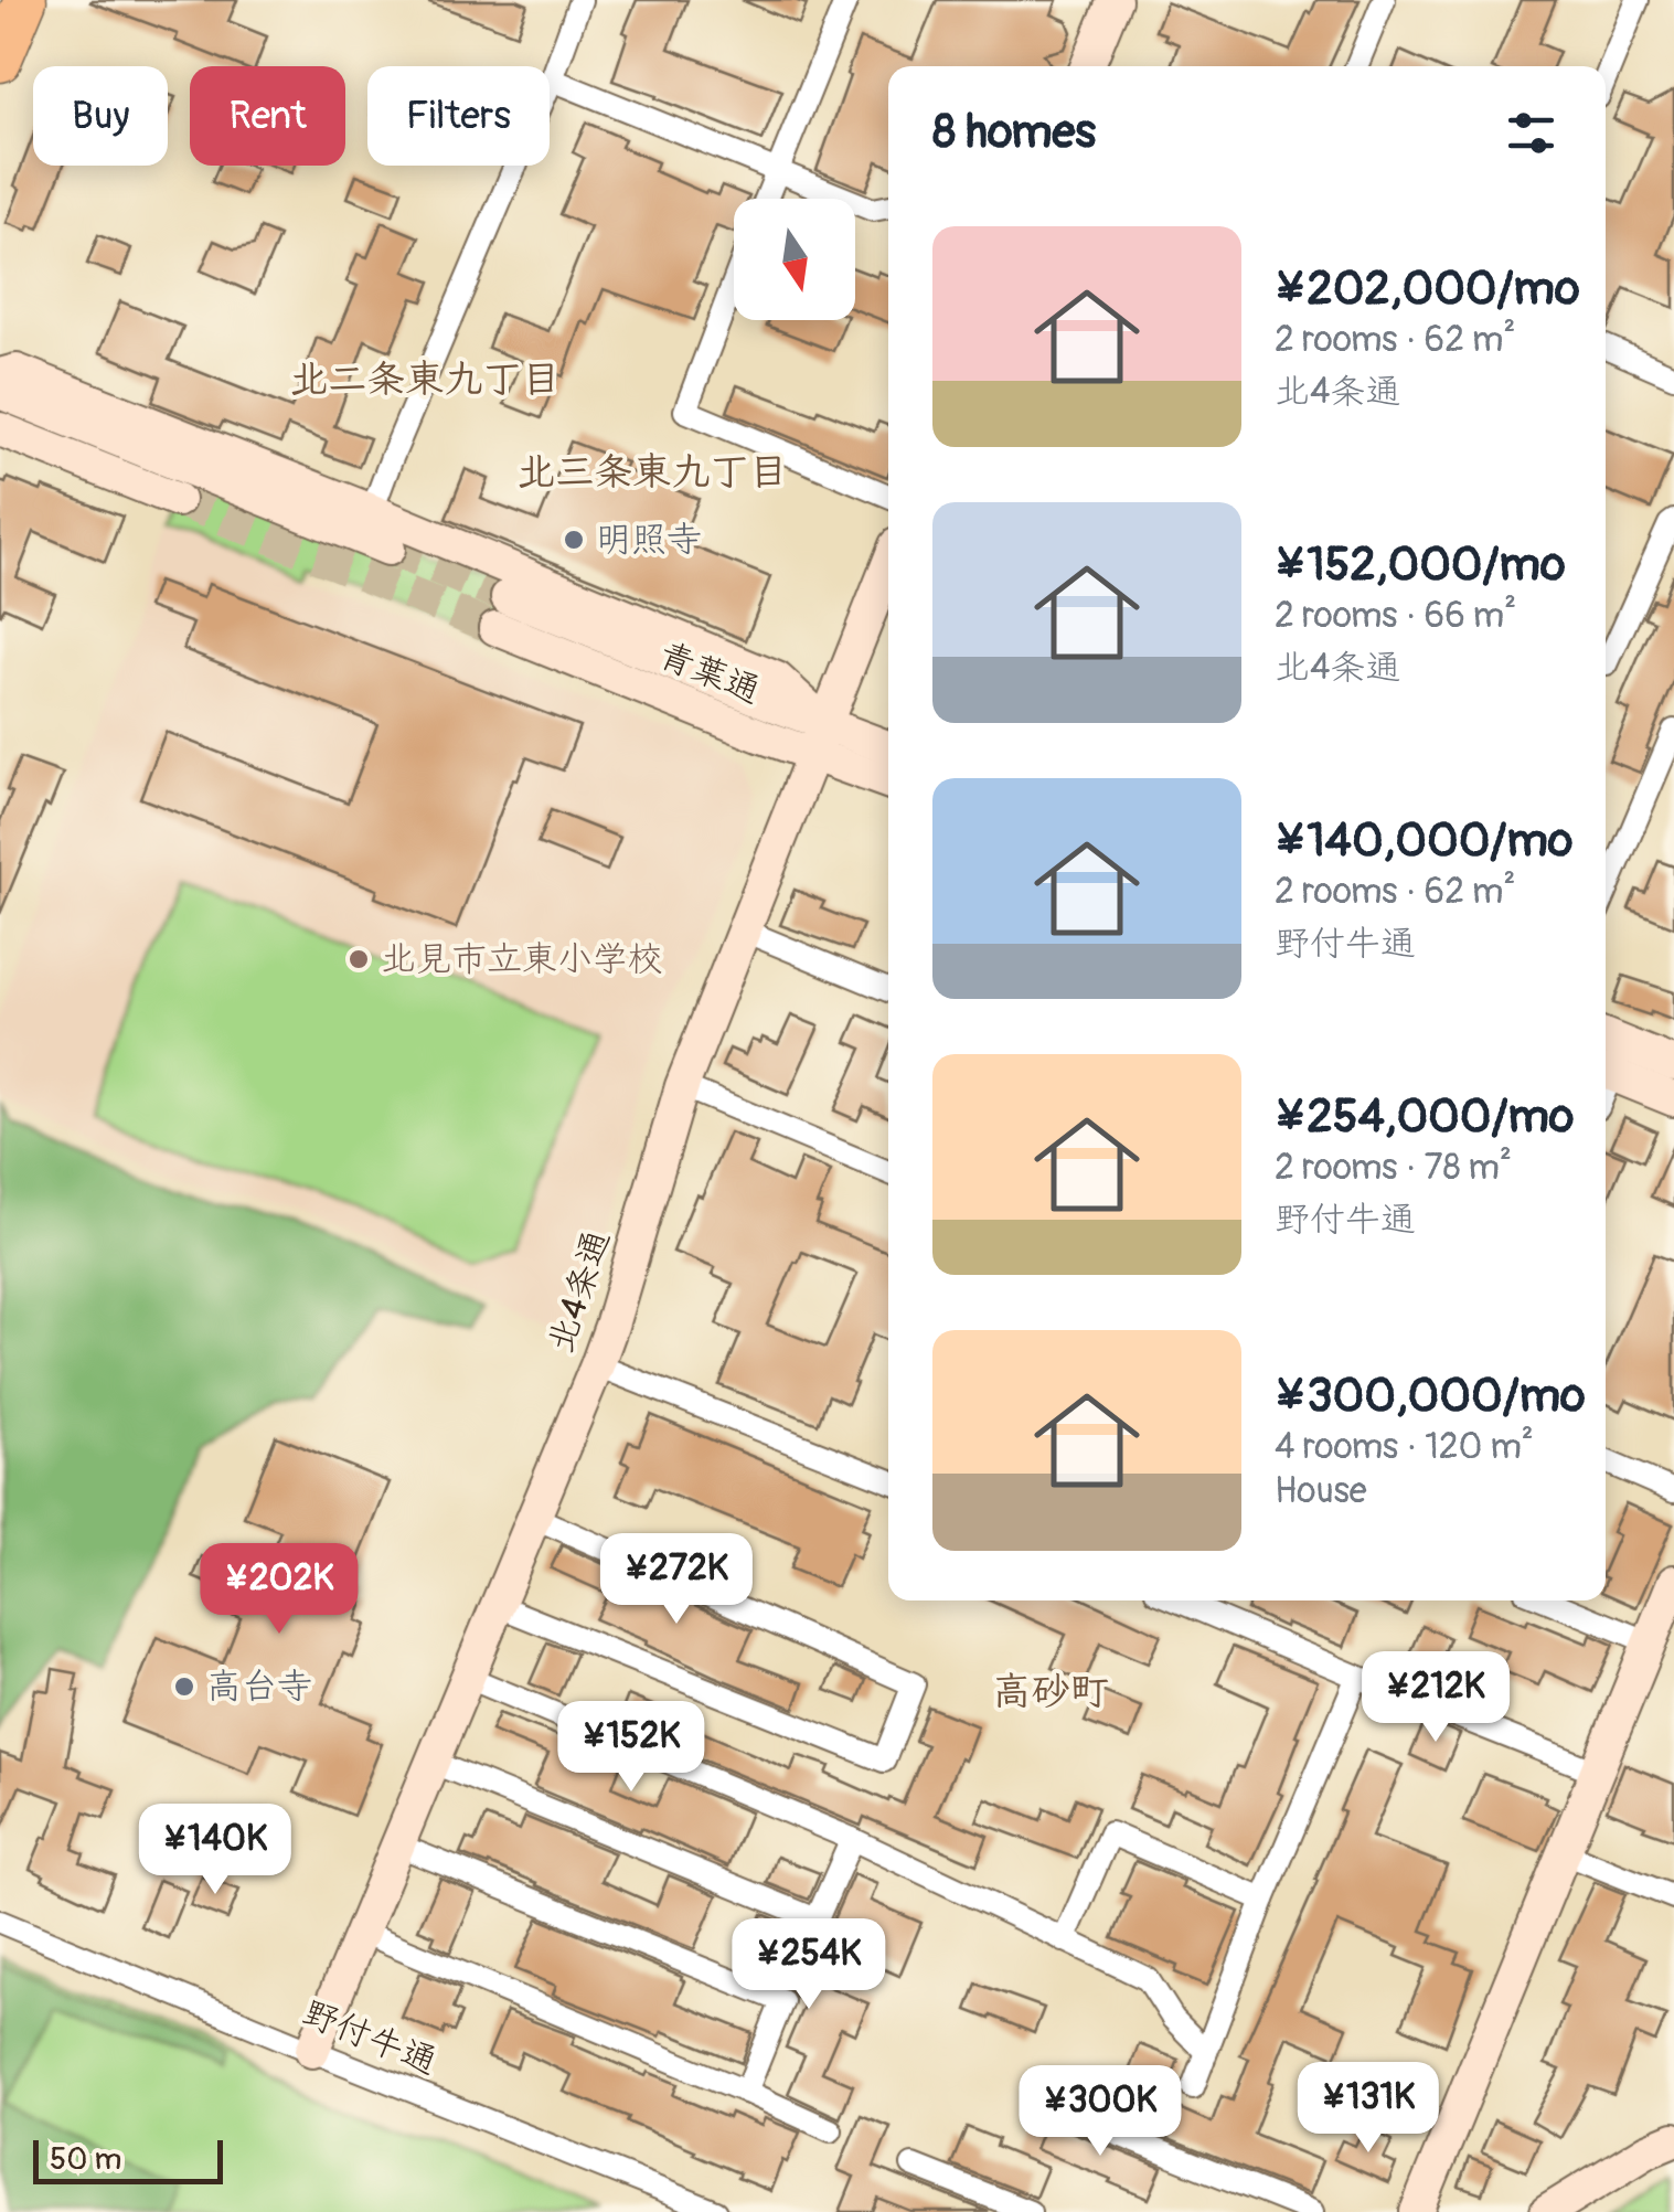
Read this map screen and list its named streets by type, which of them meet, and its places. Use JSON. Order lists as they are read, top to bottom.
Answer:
{
  "streets": {
    "street": ["青葉通", "北4条通", "野付牛通"]
  },
  "crossings": [
    ["青葉通", "北4条通"],
    ["北4条通", "野付牛通"]
  ],
  "districts": ["北二条東九丁目", "北三条東九丁目", "高砂町"],
  "places": ["明照寺", "北見市立東小学校", "高台寺"],
  "scale_bar": "50 m",
  "north": "bottom",
  "page": {
    "chip": ["Buy", "Rent", "Filters"],
    "heading": "8 homes",
    "list": [
      {
        "name": "¥202,000/mo",
        "note": "2 rooms · 62 m² · 北4条通"
      },
      {
        "name": "¥152,000/mo",
        "note": "2 rooms · 66 m² · 北4条通"
      },
      {
        "name": "¥140,000/mo",
        "note": "2 rooms · 62 m² · 野付牛通"
      },
      {
        "name": "¥254,000/mo",
        "note": "2 rooms · 78 m² · 野付牛通"
      },
      {
        "name": "¥300,000/mo",
        "note": "4 rooms · 120 m² · House"
      }
    ],
    "price": [
      "¥272K",
      "¥202K",
      "¥212K",
      "¥152K",
      "¥140K",
      "¥254K",
      "¥131K",
      "¥300K"
    ],
    "scale": "50 m"
  }
}
